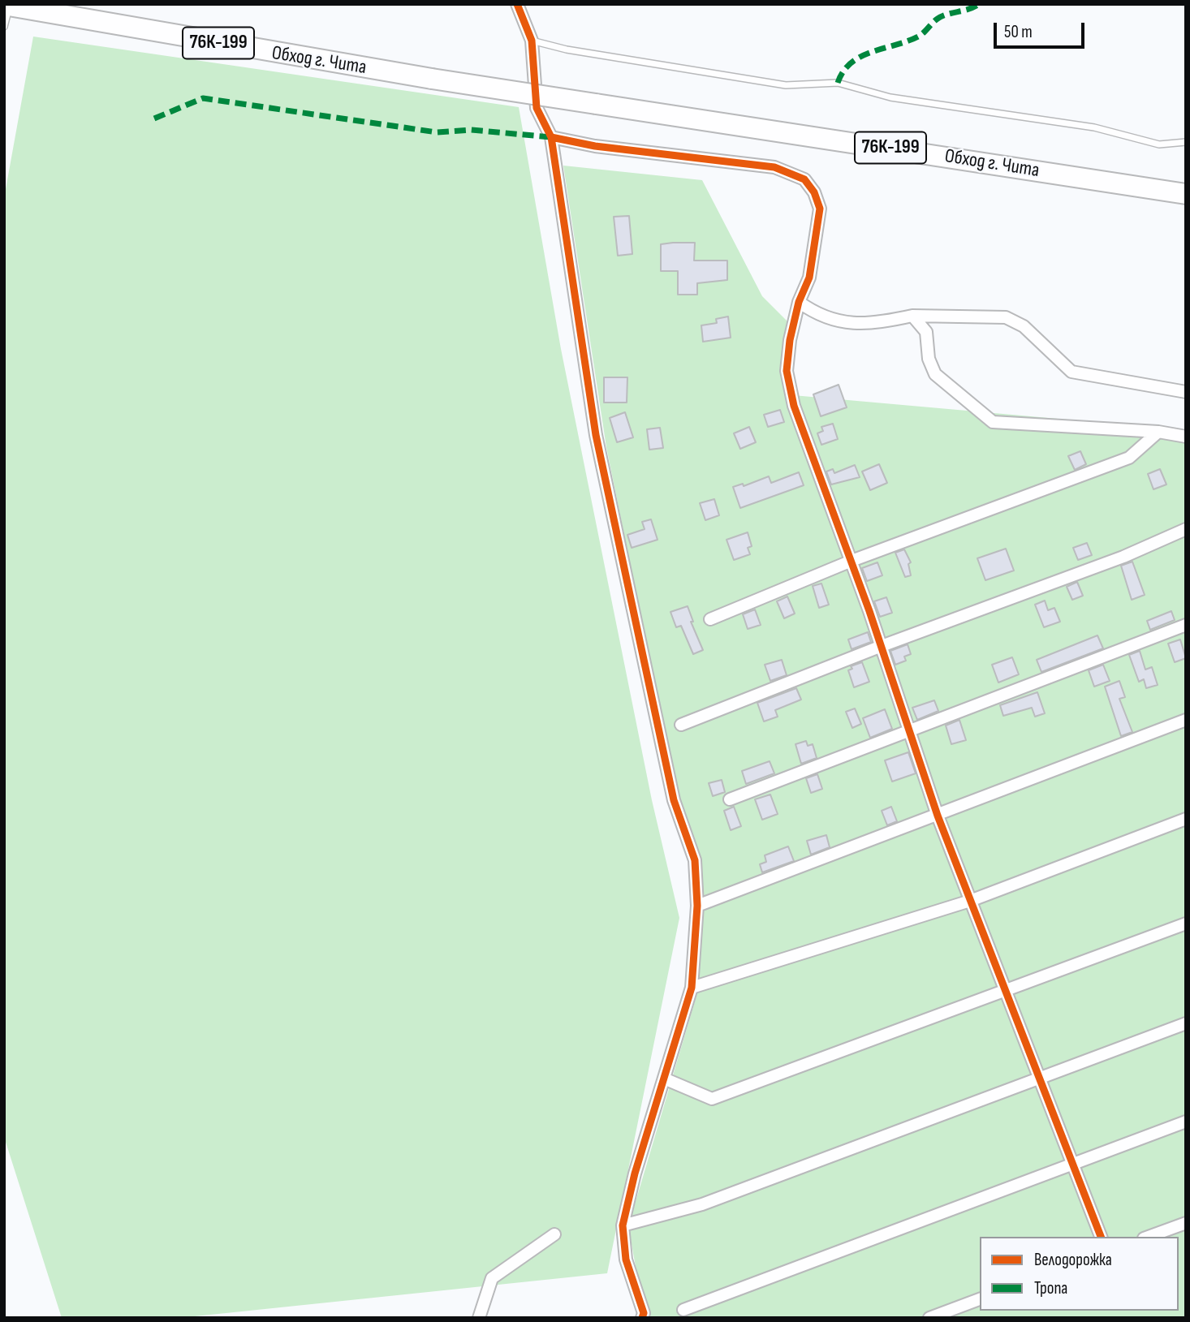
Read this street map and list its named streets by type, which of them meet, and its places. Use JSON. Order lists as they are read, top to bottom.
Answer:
{
  "streets": {
    "highway": ["76К-199", "Обход г. Чита"]
  },
  "legend": ["Велодорожка", "Тропа"],
  "scale_bar": "50 m"
}
